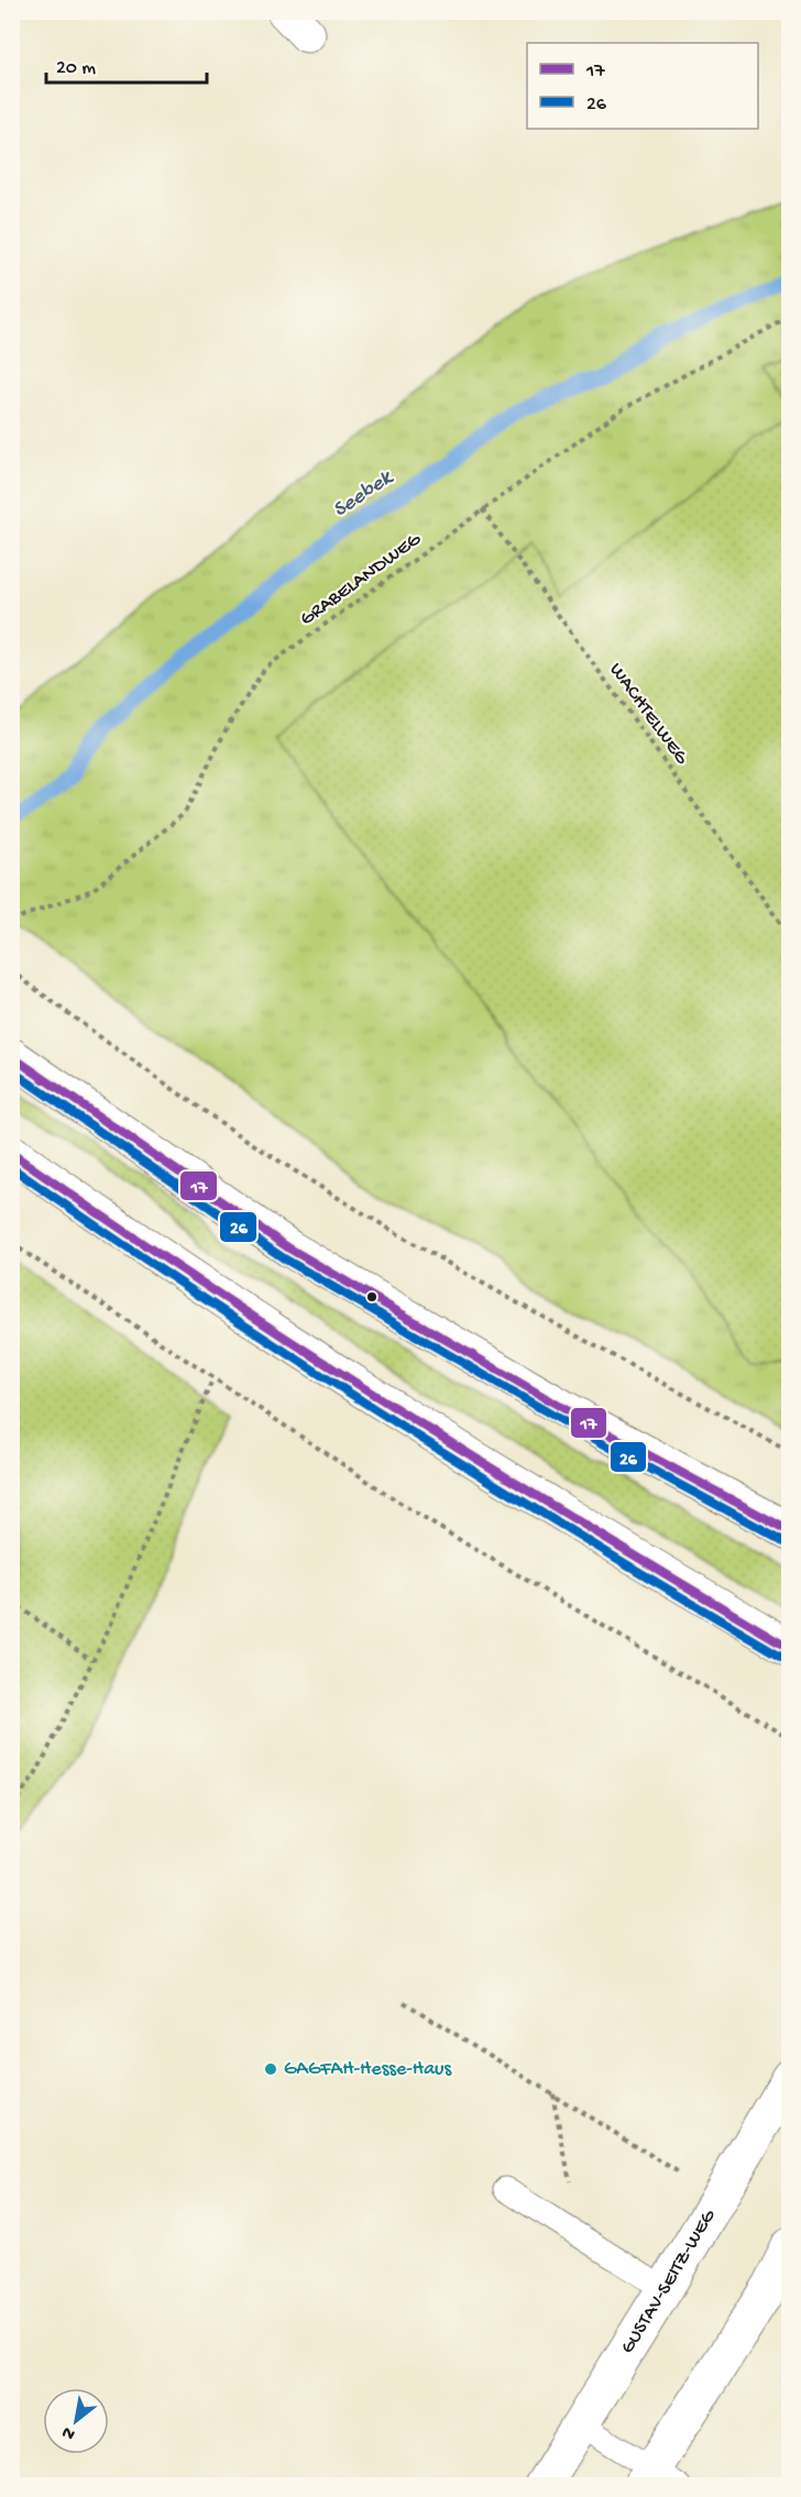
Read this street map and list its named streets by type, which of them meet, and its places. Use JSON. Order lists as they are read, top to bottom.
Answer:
{
  "streets": {
    "main road": ["GUSTAV-SEITZ-WEG"],
    "path": ["GRABELANDWEG", "WACHTELWEG"]
  },
  "crossings": [
    ["GRABELANDWEG", "WACHTELWEG"]
  ],
  "water": ["Seebek"],
  "places": ["GAGFAH-Hesse-Haus"],
  "lines": ["transit line 17", "transit line 26"],
  "legend": ["17", "26"],
  "scale_bar": "20 m",
  "north": "bottom left"
}
